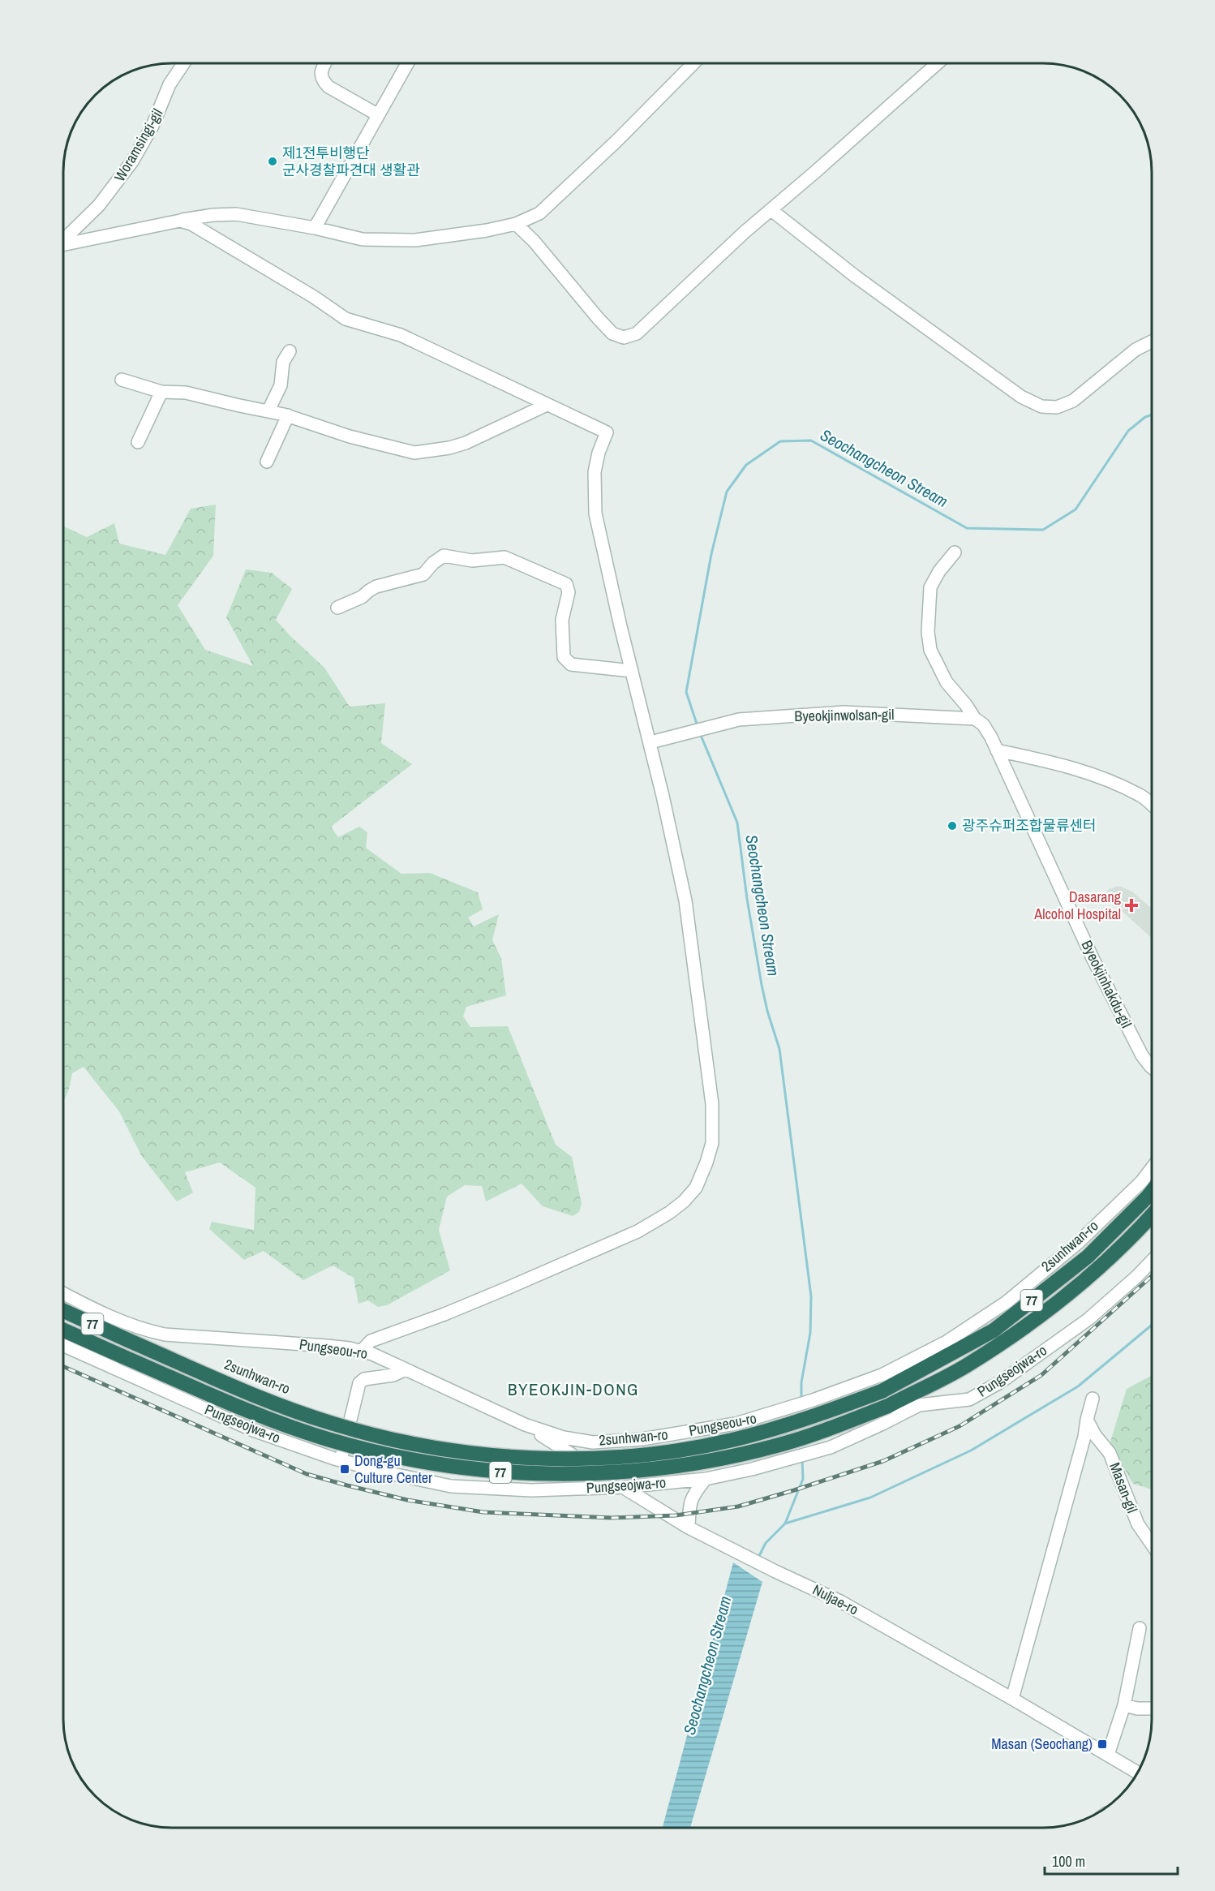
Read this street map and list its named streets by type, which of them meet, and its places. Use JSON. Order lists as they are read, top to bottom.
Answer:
{
  "streets": {
    "highway": ["2sunhwan-ro", "77"],
    "street": [
      "Woramsingi-gil",
      "Byeokjinwolsan-gil",
      "Byeokjinhakdu-gil",
      "Pungseou-ro",
      "Pungseojwa-ro",
      "Masan-gil",
      "Nuljae-ro"
    ]
  },
  "crossings": [
    ["Byeokjinwolsan-gil", "Byeokjinhakdu-gil"],
    ["Pungseou-ro", "Nuljae-ro"],
    ["Pungseojwa-ro", "Nuljae-ro"]
  ],
  "districts": ["BYEOKJIN-DONG"],
  "water": ["Seochangcheon Stream"],
  "places": {
    "other": ["제1전투비행단 군사경찰파견대 생활관", "광주슈퍼조합물류센터"],
    "health": ["Dasarang Alcohol Hospital"],
    "transit": ["Dong-gu Culture Center", "Masan (Seochang)"]
  },
  "scale_bar": "100 m"
}
